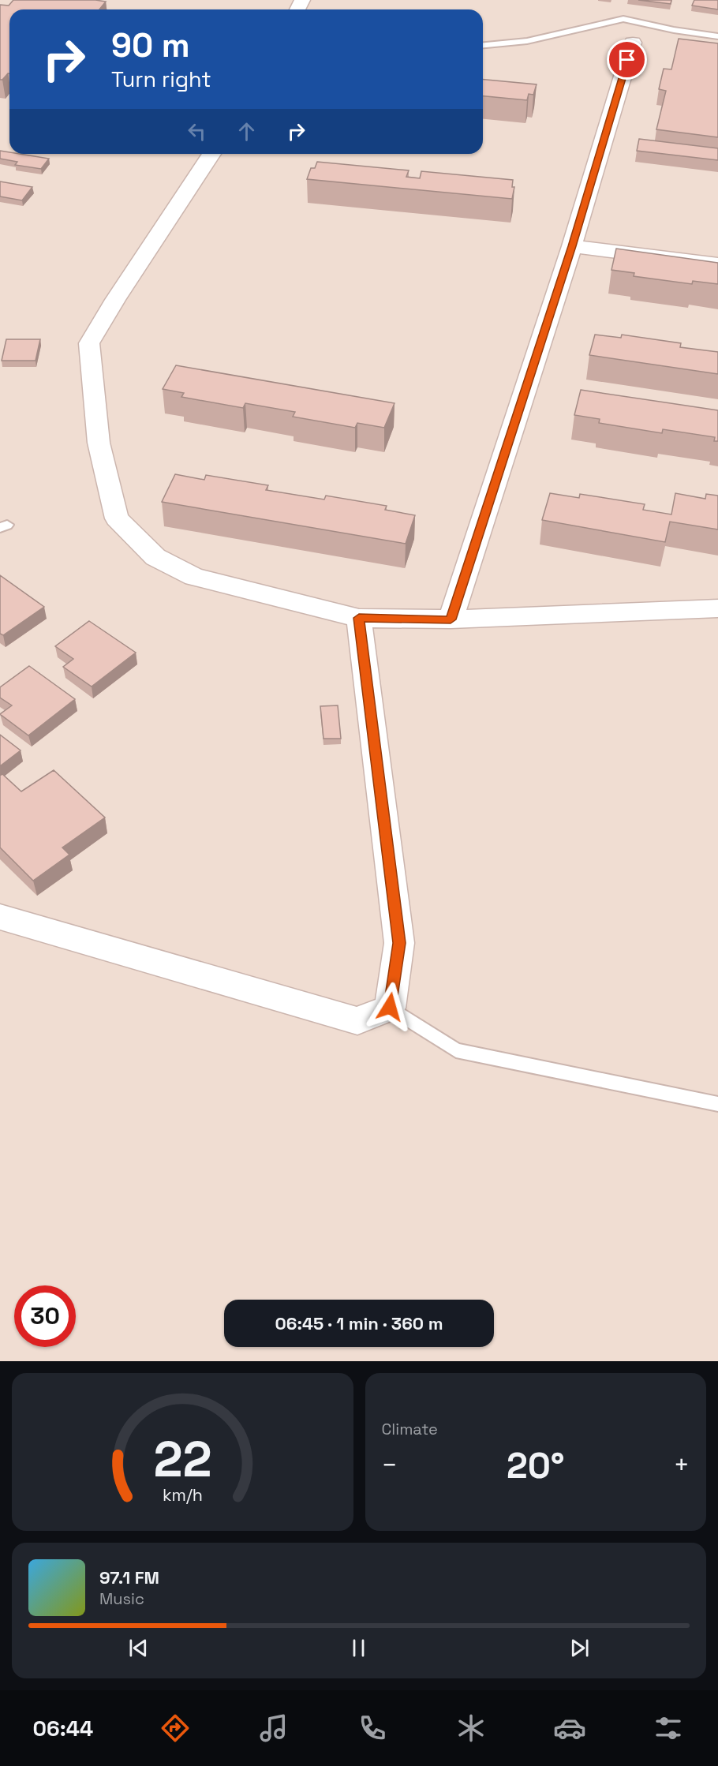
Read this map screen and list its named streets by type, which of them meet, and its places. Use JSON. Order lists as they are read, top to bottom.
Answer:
{
  "page": {
    "turn": ["90 m", "Turn right"],
    "limit": "30",
    "trip": "06:45 · 1 min · 360 m",
    "tile": "Climate",
    "heat": ["−", "20°", "+"],
    "song": ["97.1 FM", "Music"],
    "tabs": "06:44",
    "gauge": ["22", "km/h"]
  }
}
